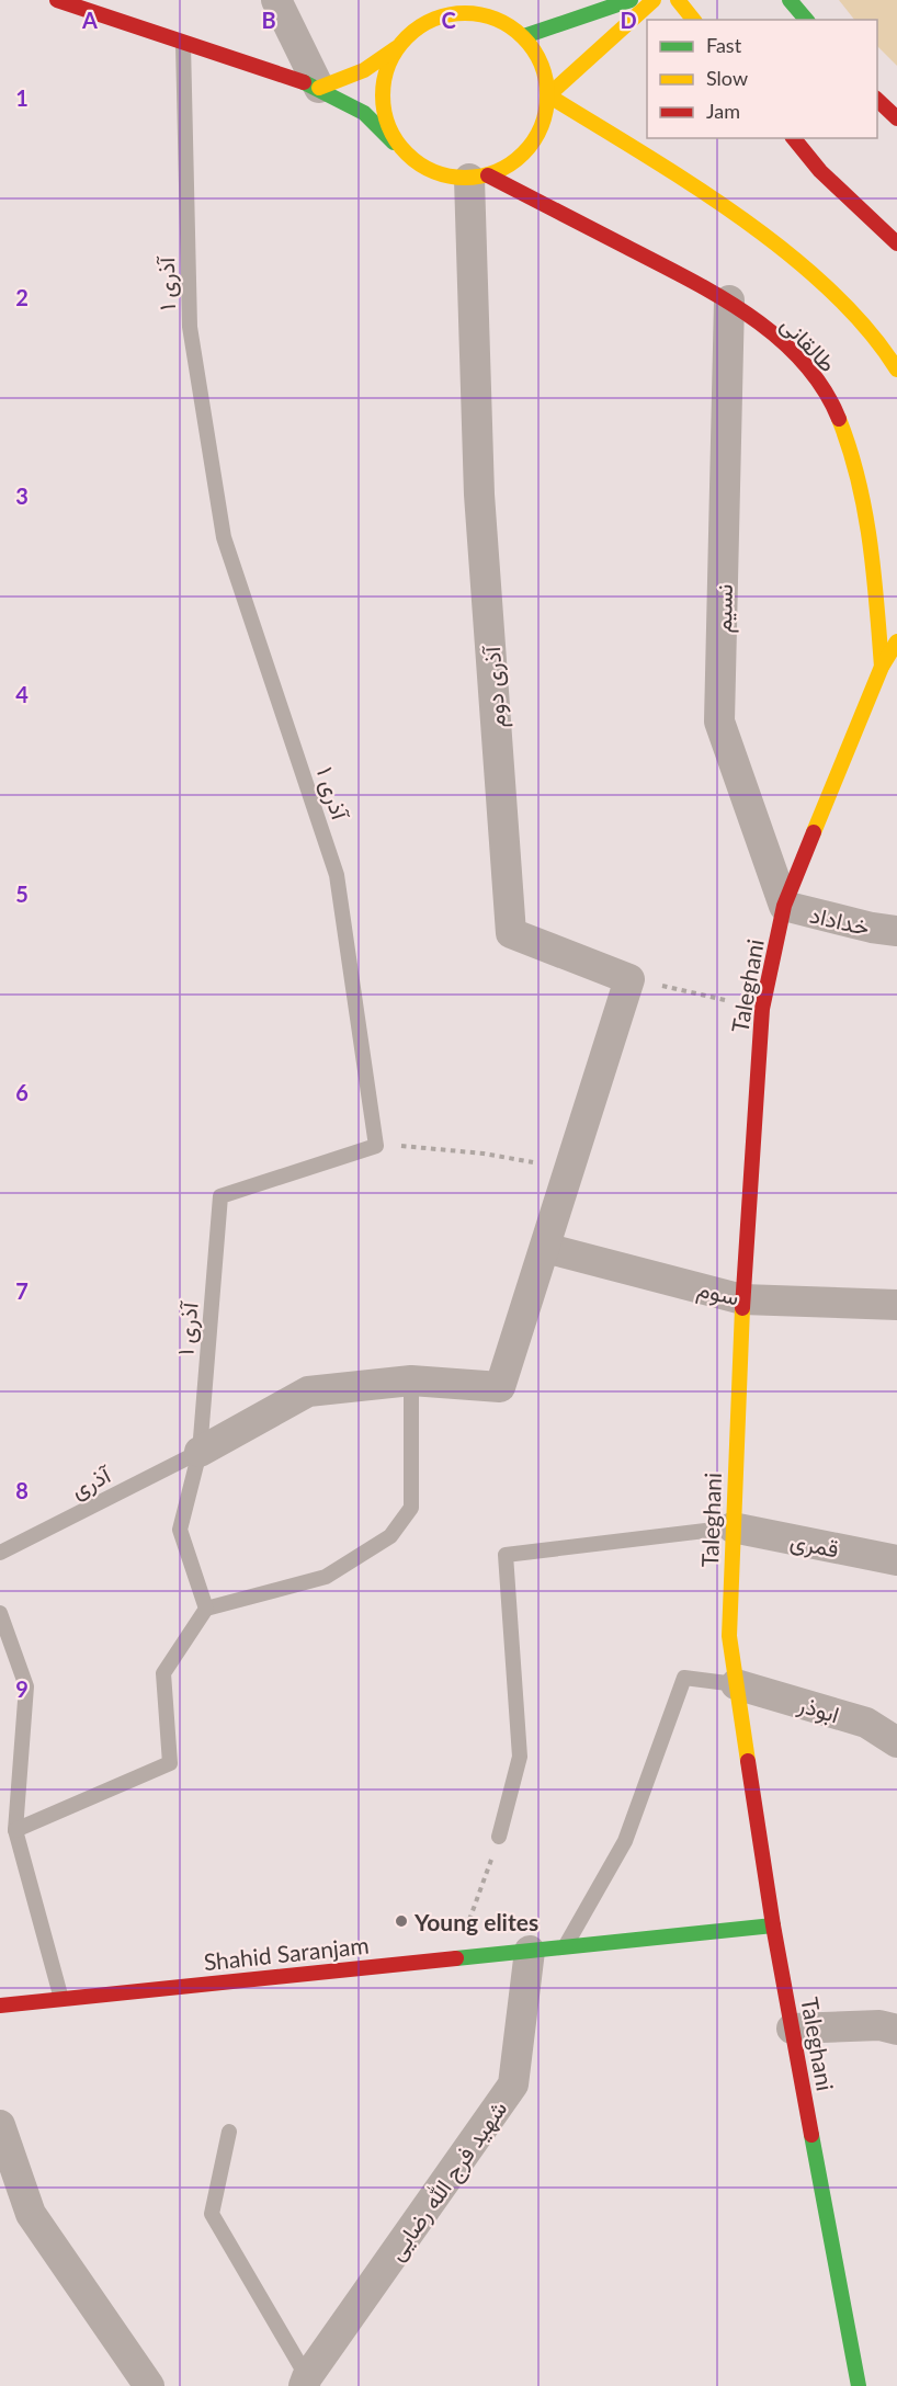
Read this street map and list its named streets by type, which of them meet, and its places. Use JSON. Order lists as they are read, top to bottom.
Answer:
{
  "streets": {
    "street": [
      "طالقانی",
      "نسیم",
      "آذری دوم",
      "خداداد",
      "Taleghani",
      "سوم",
      "قمری",
      "ابوذر",
      "Shahid Saranjam",
      "شهید فرج الله رضایی"
    ],
    "lane": ["آذری ۱", "آذری"]
  },
  "crossings": [
    ["آذری ۱", "آذری"],
    ["طالقانی", "نسیم"],
    ["طالقانی", "آذری دوم"],
    ["طالقانی", "Taleghani"],
    ["نسیم", "خداداد"],
    ["نسیم", "Taleghani"],
    ["خداداد", "Taleghani"],
    ["Taleghani", "سوم"],
    ["Taleghani", "قمری"],
    ["Taleghani", "ابوذر"],
    ["Taleghani", "Shahid Saranjam"],
    ["Shahid Saranjam", "شهید فرج الله رضایی"]
  ],
  "places": ["Young elites"],
  "legend": ["Fast", "Slow", "Jam"],
  "grid": {
    "columns": [
      "A",
      "B",
      "C",
      "D"
    ],
    "rows": [
      "1",
      "2",
      "3",
      "4",
      "5",
      "6",
      "7",
      "8",
      "9"
    ]
  }
}
